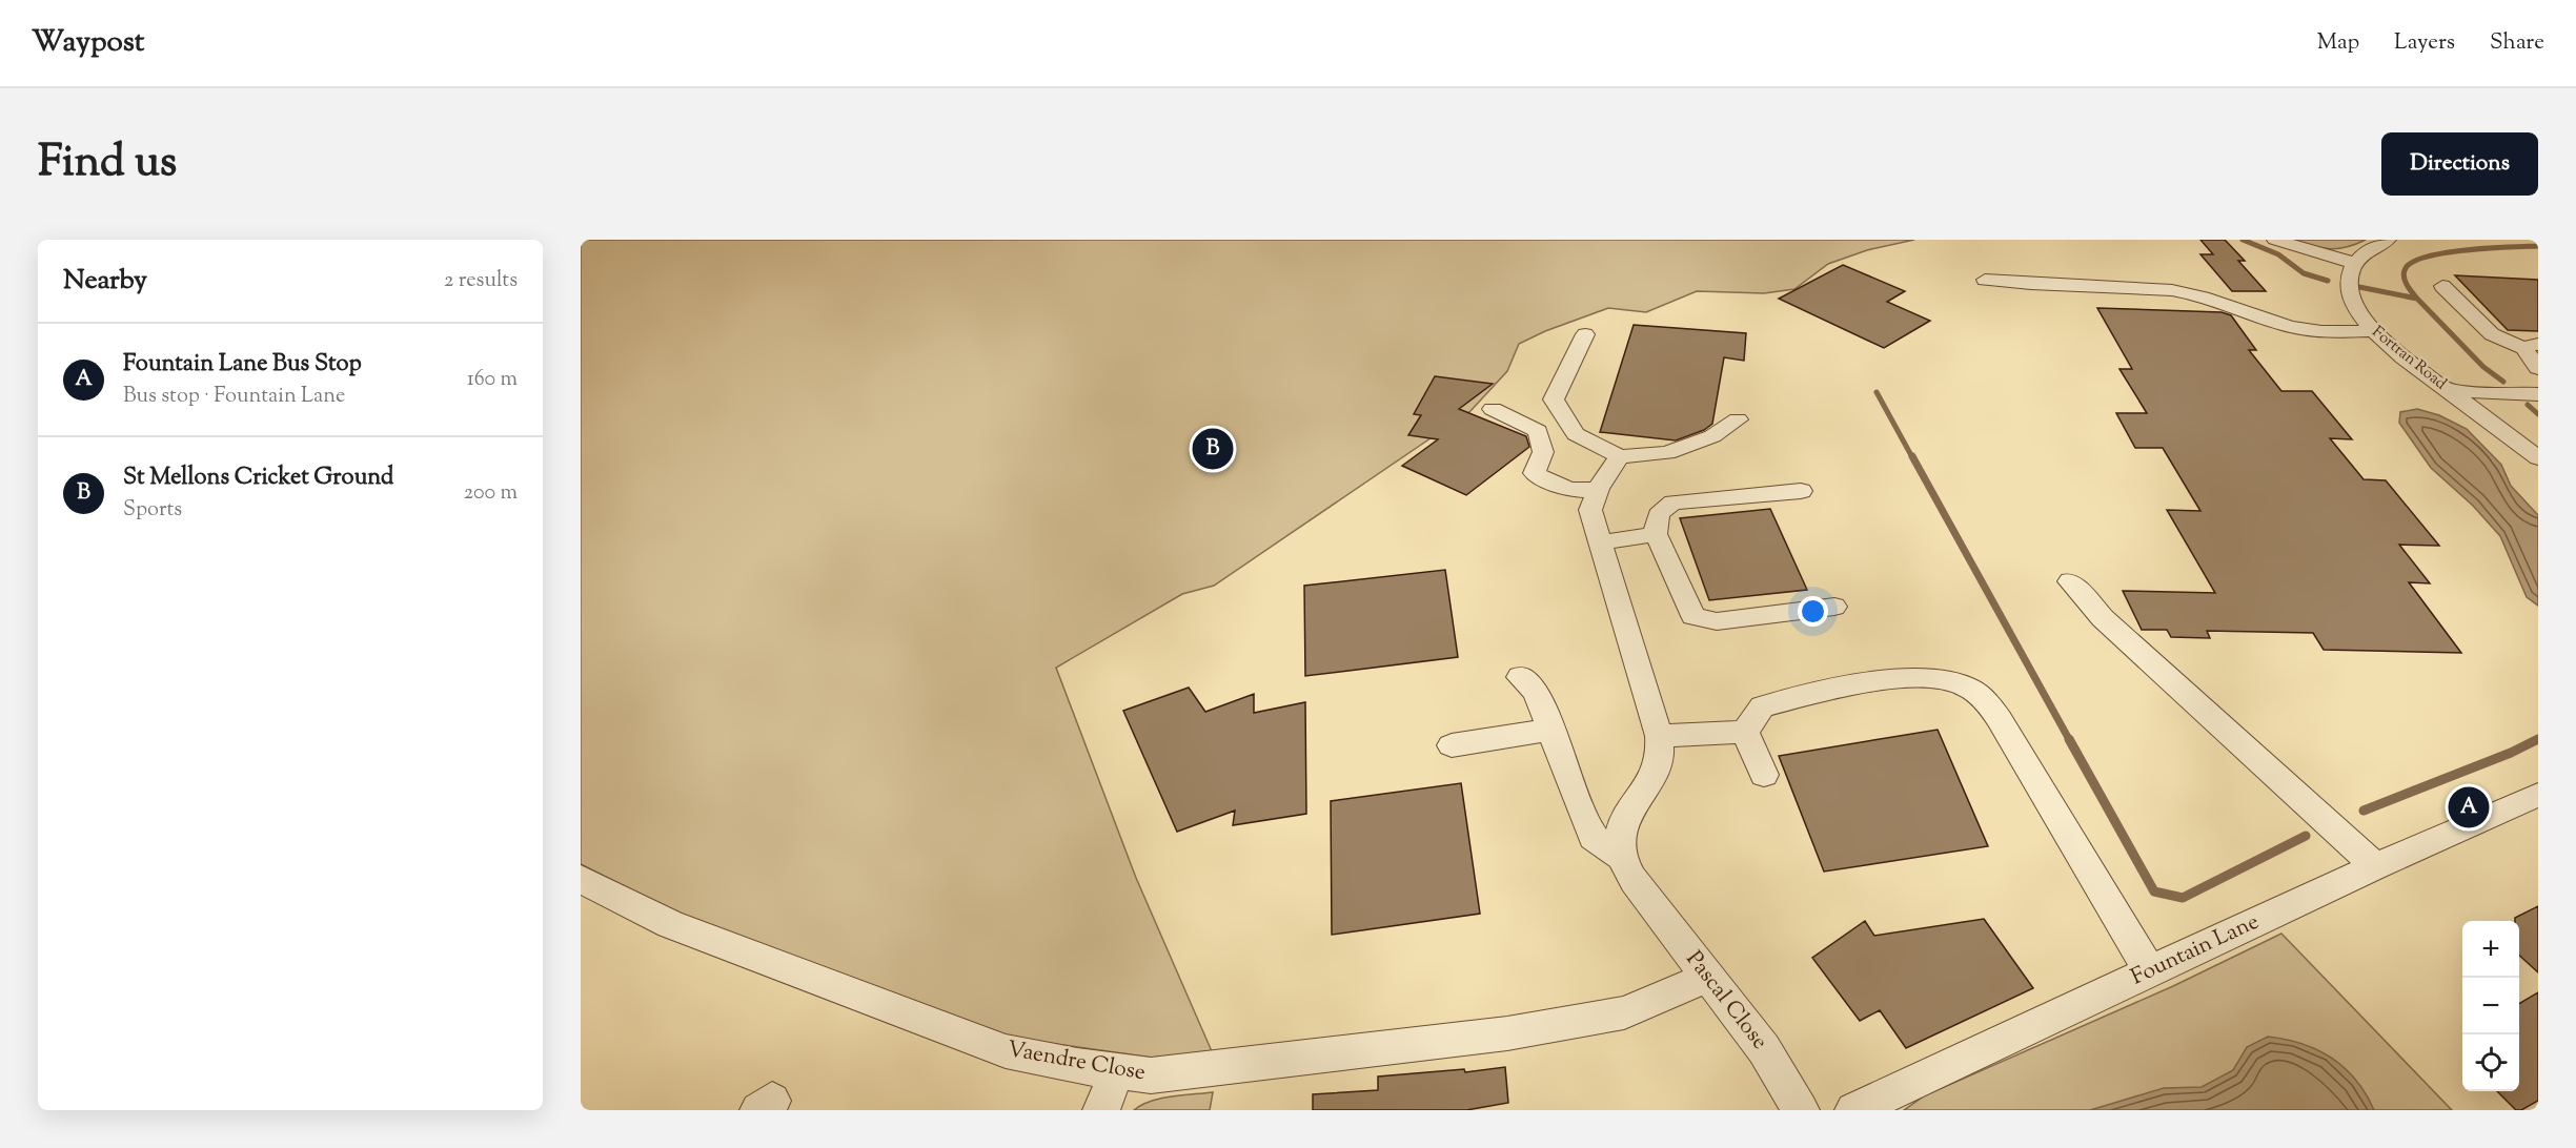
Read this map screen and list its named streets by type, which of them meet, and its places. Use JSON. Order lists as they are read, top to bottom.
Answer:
{
  "streets": {
    "street": [
      "Fortran Road",
      "Fountain Lane",
      "Pascal Close",
      "Vaendre Close"
    ]
  },
  "crossings": [
    ["Pascal Close", "Vaendre Close"]
  ],
  "page": {
    "header": "Waypost",
    "nav": ["Map", "Layers", "Share"],
    "title": "Find us",
    "buttons": "Directions",
    "heading": ["Nearby", "2 results"],
    "list": [
      {
        "mark": "A",
        "name": "Fountain Lane Bus Stop",
        "note": "Bus stop · Fountain Lane",
        "value": "160 m"
      },
      {
        "mark": "B",
        "name": "St Mellons Cricket Ground",
        "note": "Sports",
        "value": "200 m"
      }
    ],
    "pins": ["B", "A"],
    "map_buttons": ["+", "−"]
  }
}
